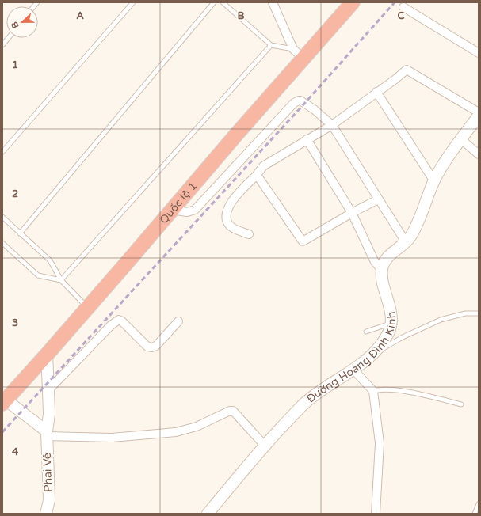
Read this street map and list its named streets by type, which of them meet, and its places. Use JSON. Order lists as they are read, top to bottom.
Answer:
{
  "streets": {
    "highway": ["Quốc lộ 1"],
    "street": ["Đường Hoàng Đình Kinh", "Phai Vệ"]
  },
  "crossings": [
    ["Quốc lộ 1", "Phai Vệ"]
  ],
  "north": "left",
  "grid": {
    "columns": ["A", "B", "C"],
    "rows": [
      "1",
      "2",
      "3",
      "4"
    ]
  }
}
